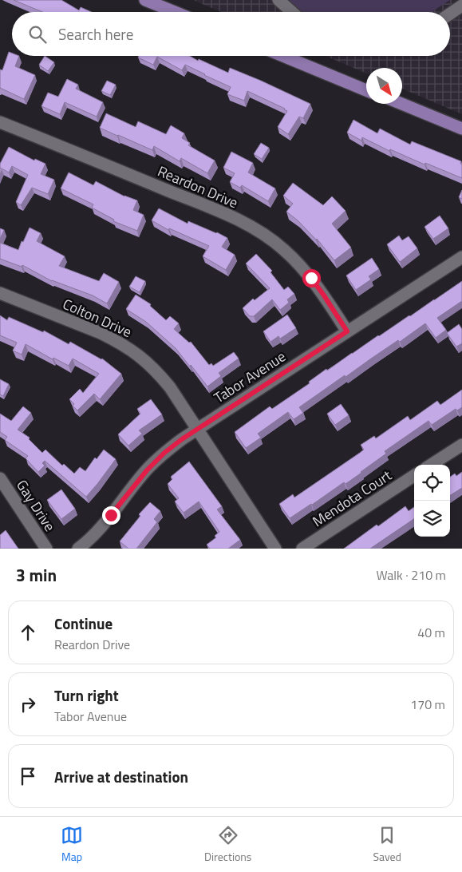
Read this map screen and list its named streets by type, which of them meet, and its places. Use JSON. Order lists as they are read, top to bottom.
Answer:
{
  "streets": {
    "street": [
      "Reardon Drive",
      "Colton Drive",
      "Tabor Avenue",
      "Mendota Court",
      "Gay Drive"
    ]
  },
  "crossings": [
    ["Reardon Drive", "Tabor Avenue"],
    ["Colton Drive", "Tabor Avenue"]
  ],
  "north": "bottom right",
  "page": {
    "search": "Search here",
    "heading": ["3 min", "Walk · 210 m"],
    "list": [
      ["Continue", "Reardon Drive", "40 m"],
      ["Turn right", "Tabor Avenue", "170 m"],
      "Arrive at destination"
    ],
    "nav": ["Map", "Directions", "Saved"]
  }
}
